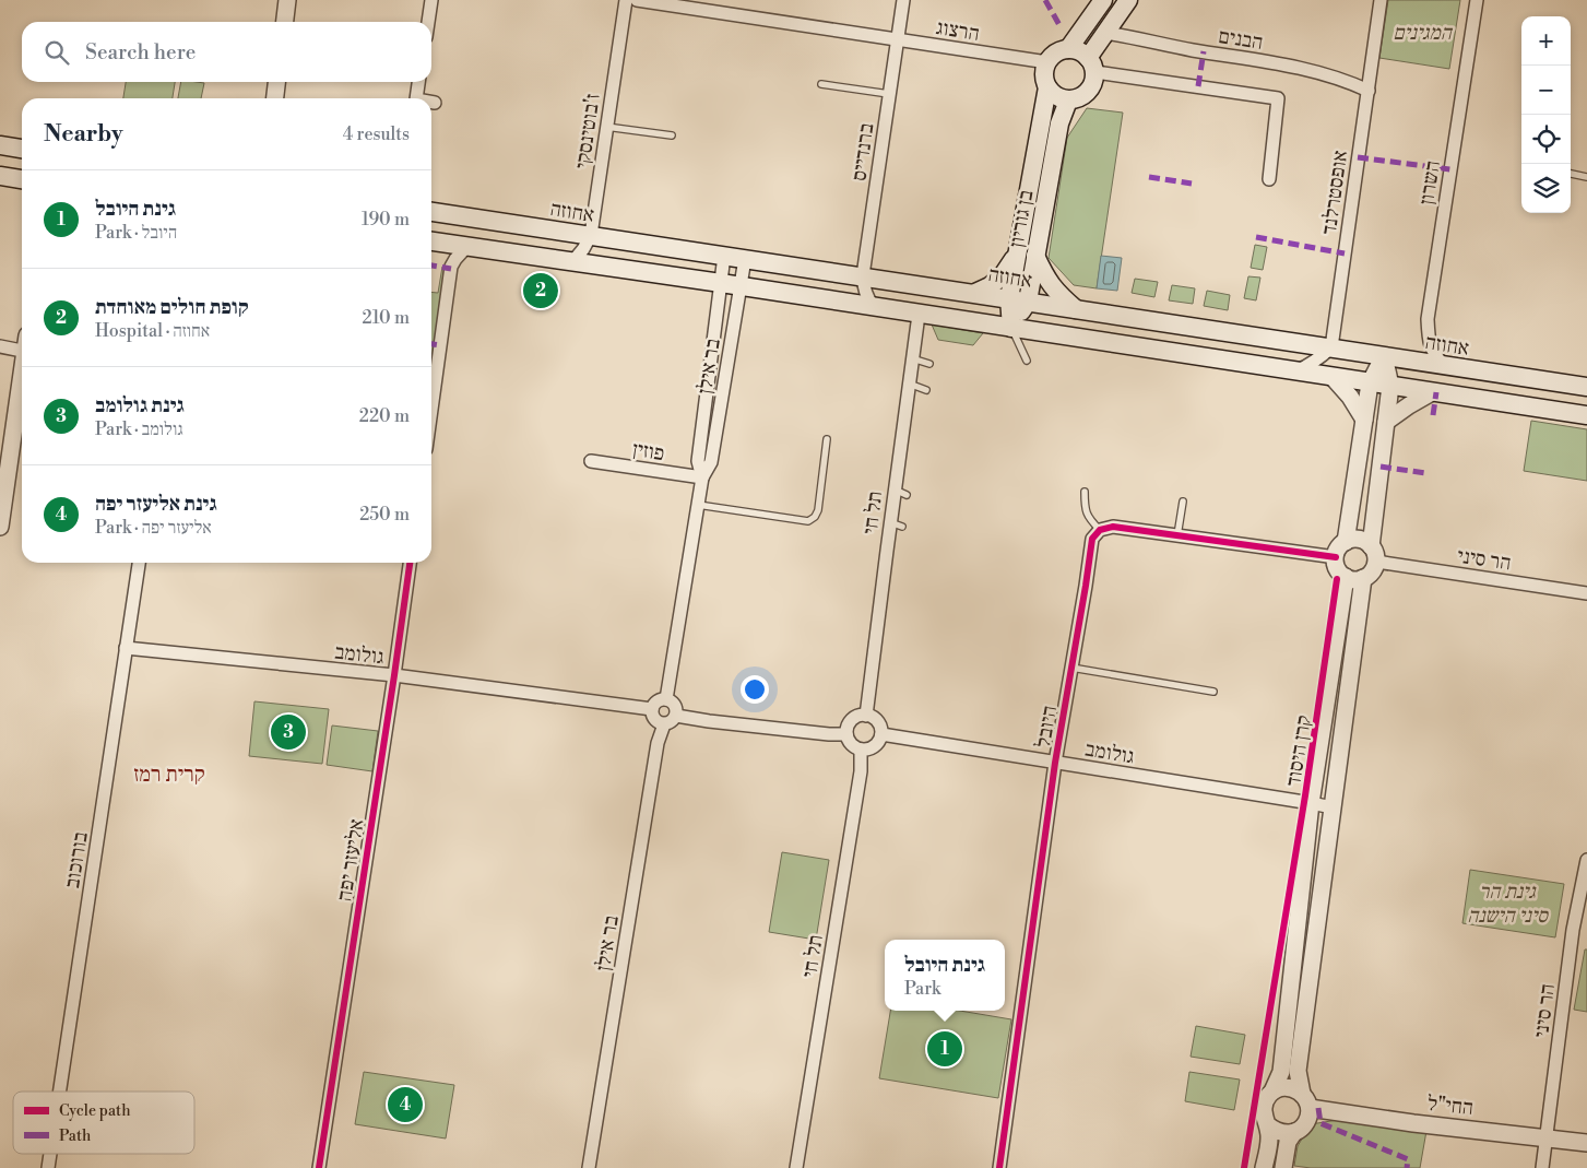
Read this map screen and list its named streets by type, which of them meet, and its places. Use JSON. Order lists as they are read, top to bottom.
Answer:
{
  "streets": {
    "main road": ["אחוזה", "בן גוריון"],
    "street": [
      "הרצוג",
      "הבנים",
      "ז'בוטינסקי",
      "ברנדייס",
      "השרון",
      "אופסטרלנד",
      "בר אילן",
      "פוזין",
      "תל חי",
      "הר סיני",
      "גולומב",
      "היובל",
      "קרן היסוד",
      "בורוכוב",
      "אליעזר יפה",
      "החי\"ל"
    ]
  },
  "crossings": [
    ["הרצוג", "ברנדייס"],
    ["הרצוג", "בן גוריון"],
    ["הבנים", "אופסטרלנד"],
    ["ז'בוטינסקי", "אחוזה"],
    ["ברנדייס", "אחוזה"],
    ["השרון", "אחוזה"],
    ["אופסטרלנד", "אחוזה"],
    ["אחוזה", "בן גוריון"],
    ["אחוזה", "בר אילן"],
    ["בר אילן", "פוזין"],
    ["בר אילן", "גולומב"],
    ["תל חי", "גולומב"],
    ["הר סיני", "קרן היסוד"],
    ["הר סיני", "החי\"ל"],
    ["גולומב", "היובל"],
    ["גולומב", "קרן היסוד"],
    ["גולומב", "בורוכוב"],
    ["גולומב", "אליעזר יפה"],
    ["קרן היסוד", "החי\"ל"]
  ],
  "districts": ["קרית רמז"],
  "parks": ["המגינים", "גינת הר סיני הישנה"],
  "legend": ["Cycle path", "Path"],
  "page": {
    "map_buttons": ["+", "−"],
    "search": "Search here",
    "heading": ["Nearby", "4 results"],
    "list": [
      {
        "mark": "1",
        "name": "גינת היובל",
        "note": "Park · היובל",
        "value": "190 m"
      },
      {
        "mark": "2",
        "name": "קופת חולים מאוחדת",
        "note": "Hospital · אחוזה",
        "value": "210 m"
      },
      {
        "mark": "3",
        "name": "גינת גולומב",
        "note": "Park · גולומב",
        "value": "220 m"
      },
      {
        "mark": "4",
        "name": "גינת אליעזר יפה",
        "note": "Park · אליעזר יפה",
        "value": "250 m"
      }
    ],
    "pins": [
      "2",
      "3",
      "1",
      "4"
    ],
    "popup": ["גינת היובל", "Park"]
  }
}
